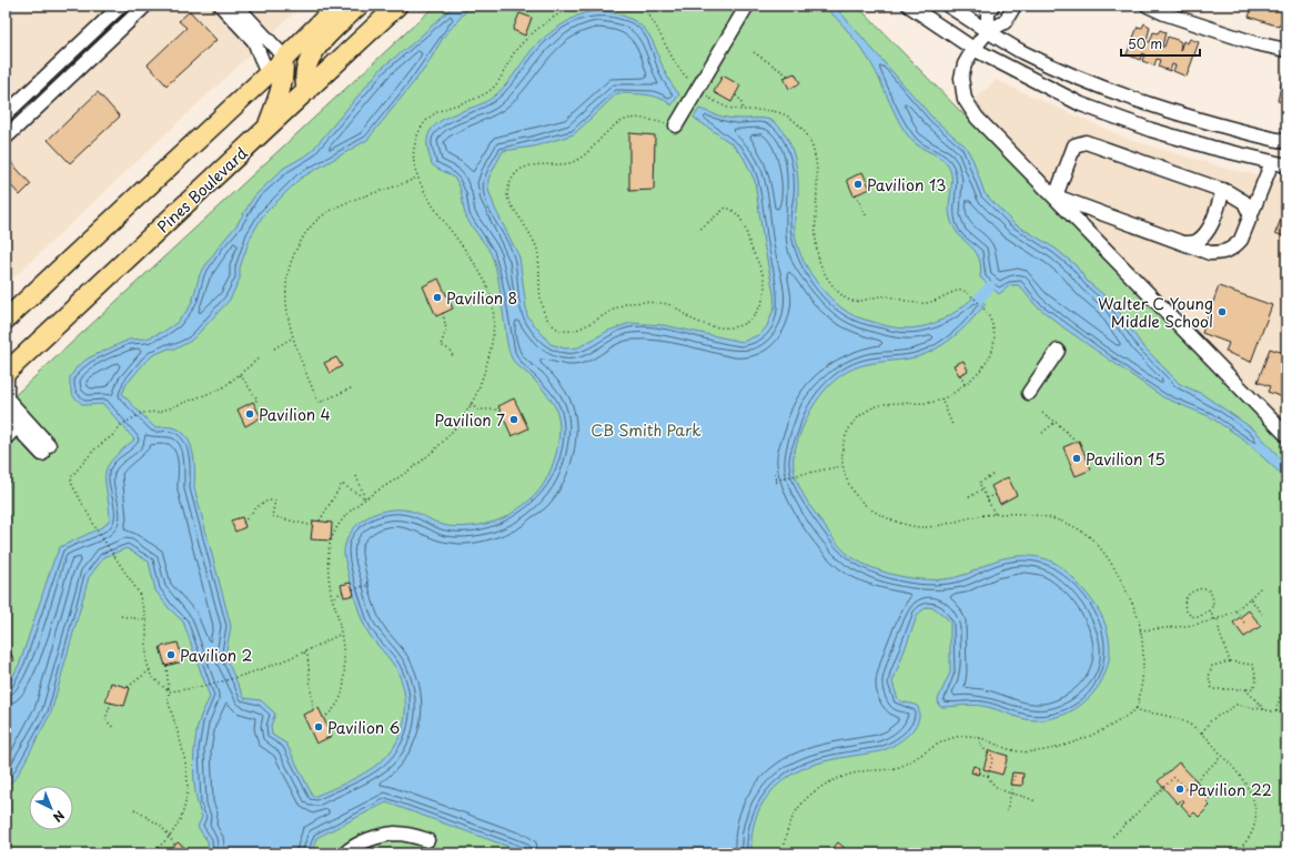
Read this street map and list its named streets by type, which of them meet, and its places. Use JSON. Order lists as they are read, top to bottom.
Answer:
{
  "streets": {
    "highway": ["Pines Boulevard"]
  },
  "parks": ["CB Smith Park"],
  "places": [
    "Pavilion 13",
    "Pavilion 8",
    "Walter C Young Middle School",
    "Pavilion 4",
    "Pavilion 7",
    "Pavilion 15",
    "Pavilion 2",
    "Pavilion 6",
    "Pavilion 22"
  ],
  "scale_bar": "50 m",
  "north": "bottom right"
}
